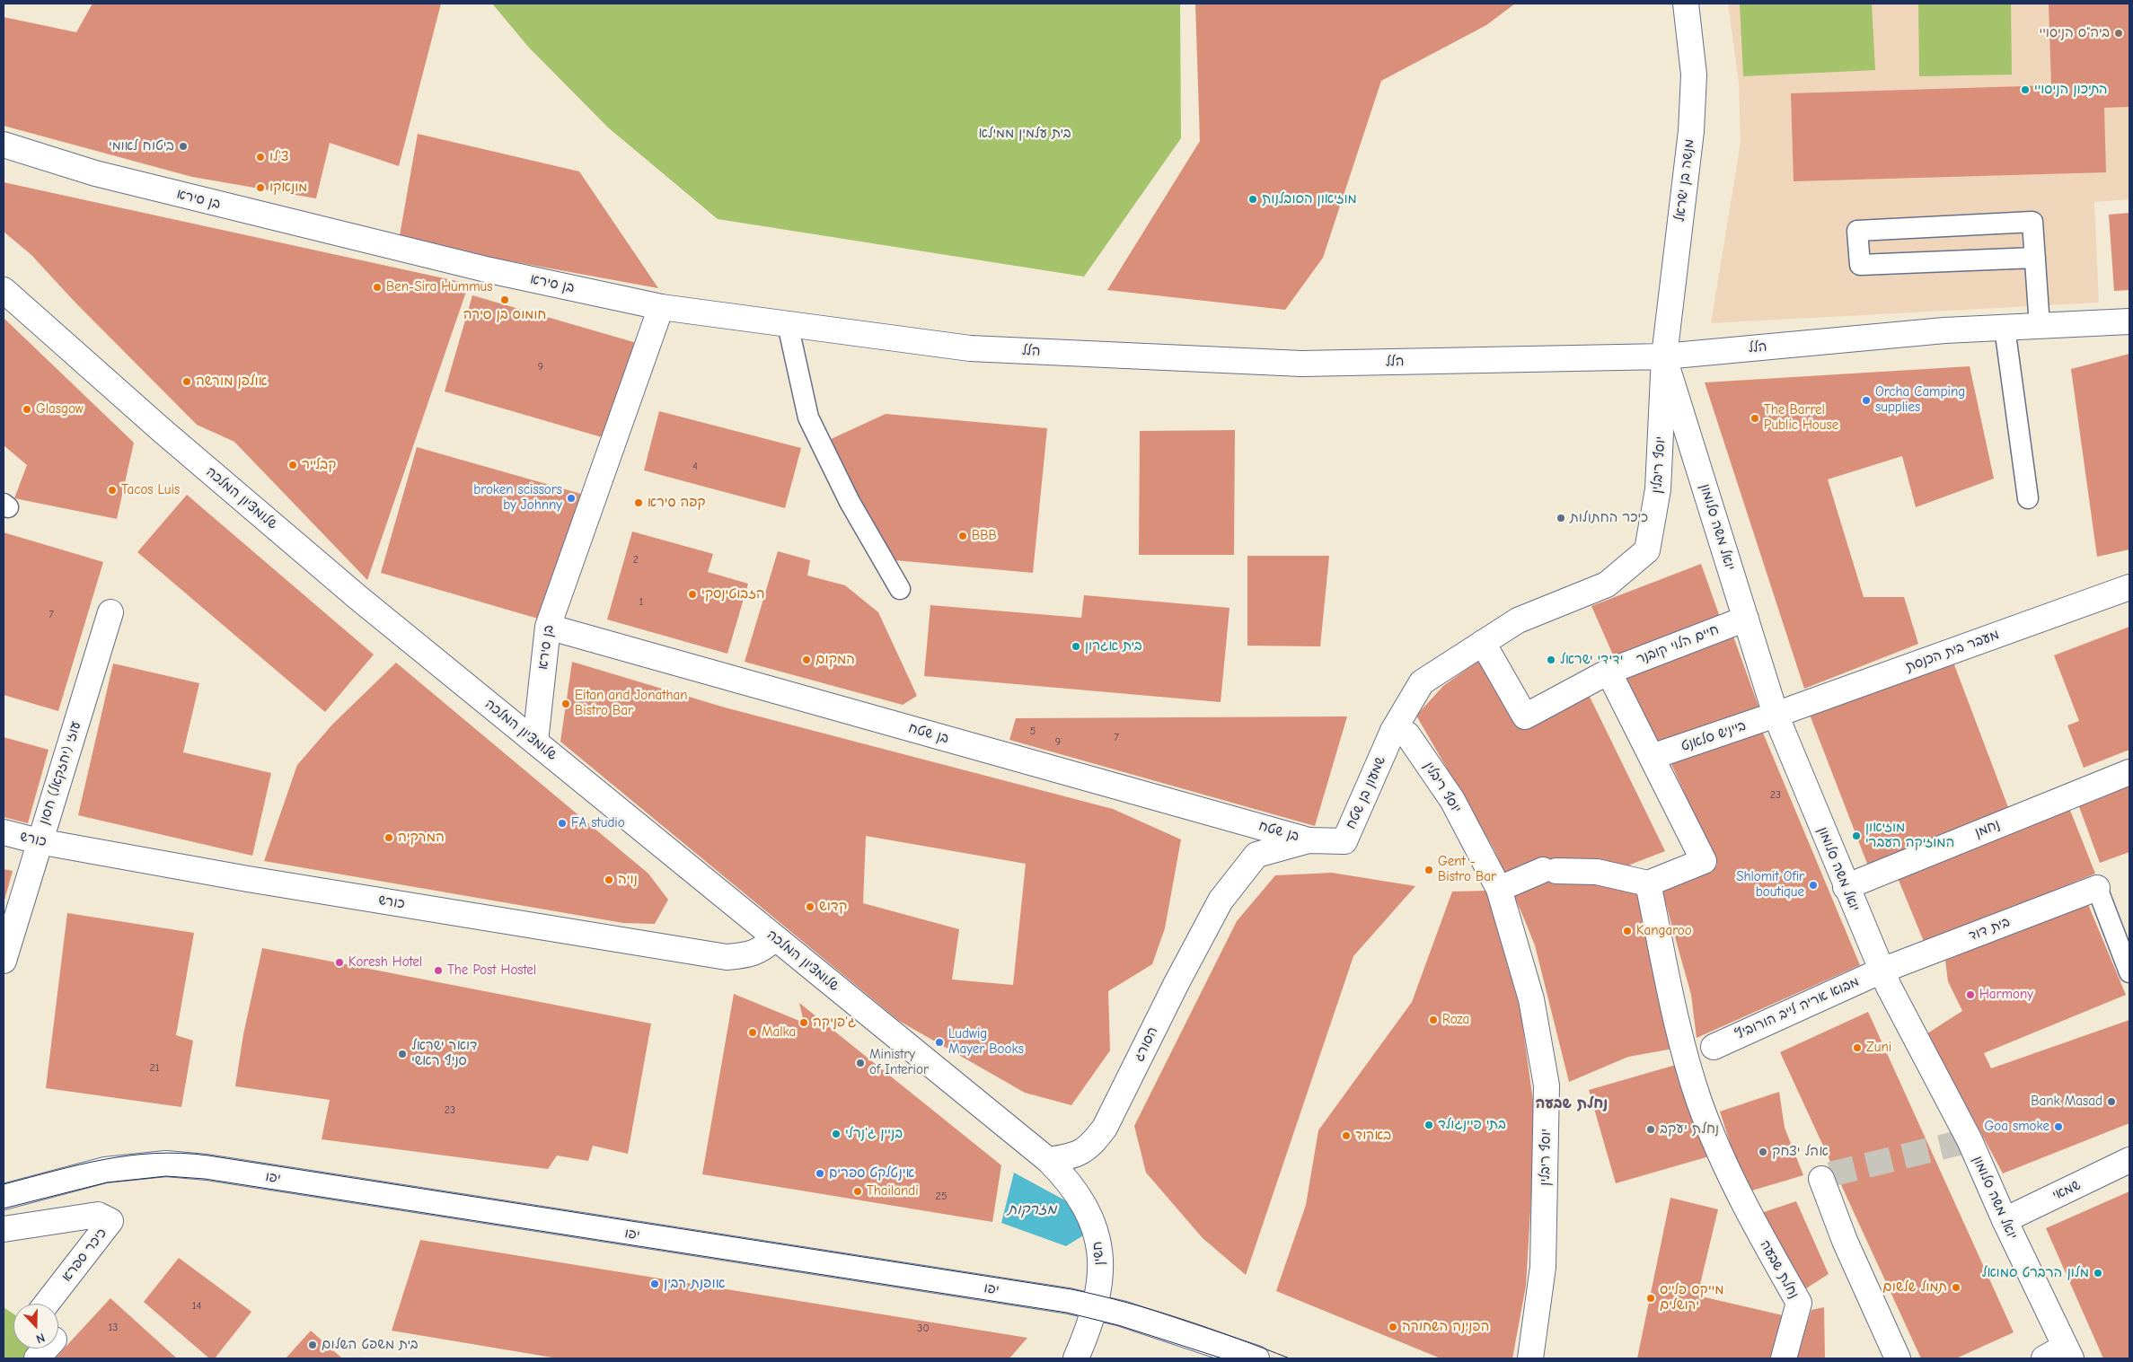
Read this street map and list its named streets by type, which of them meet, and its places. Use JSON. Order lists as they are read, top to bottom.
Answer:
{
  "streets": {
    "street": [
      "מנשה בן ישראל",
      "בן סירא",
      "הלל",
      "יוסף ריבלין",
      "שלומציון המלכה",
      "יואל משה סלומון",
      "חיים הלוי קובנר",
      "מעבר בית הכנסת",
      "בן שטח",
      "בייניש סלאנט",
      "עוזי (יחזקאל) חסון",
      "שמעון בן שטח",
      "נחמן",
      "כורש",
      "בית דוד",
      "מבוא אריה לייב הורוביץ",
      "הסורג",
      "יפו",
      "שמאי",
      "חשין",
      "כיכר ספרא",
      "נחלת שבעה"
    ]
  },
  "crossings": [
    ["מנשה בן ישראל", "הלל"],
    ["מנשה בן ישראל", "יוסף ריבלין"],
    ["מנשה בן ישראל", "יואל משה סלומון"],
    ["בן סירא", "הלל"],
    ["בן סירא", "שלומציון המלכה"],
    ["בן סירא", "בן שטח"],
    ["הלל", "יוסף ריבלין"],
    ["הלל", "יואל משה סלומון"],
    ["יוסף ריבלין", "יואל משה סלומון"],
    ["יוסף ריבלין", "חיים הלוי קובנר"],
    ["יוסף ריבלין", "שמעון בן שטח"],
    ["שלומציון המלכה", "כורש"],
    ["שלומציון המלכה", "הסורג"],
    ["שלומציון המלכה", "חשין"],
    ["יואל משה סלומון", "חיים הלוי קובנר"],
    ["יואל משה סלומון", "מעבר בית הכנסת"],
    ["יואל משה סלומון", "בייניש סלאנט"],
    ["יואל משה סלומון", "נחמן"],
    ["יואל משה סלומון", "בית דוד"],
    ["יואל משה סלומון", "מבוא אריה לייב הורוביץ"],
    ["יואל משה סלומון", "שמאי"],
    ["מעבר בית הכנסת", "בייניש סלאנט"],
    ["בן שטח", "שמעון בן שטח"],
    ["עוזי (יחזקאל) חסון", "כורש"],
    ["שמעון בן שטח", "הסורג"],
    ["בית דוד", "מבוא אריה לייב הורוביץ"],
    ["הסורג", "חשין"],
    ["יפו", "חשין"]
  ],
  "districts": ["נחלת שבעה"],
  "water": ["מזרקות"],
  "parks": ["בית עלמין ממילא"],
  "places": [
    "ביה\"ס הניסויי",
    "התיכון הניסויי",
    "ביטוח לאומי",
    "צ'לו",
    "מונאקו",
    "מוזיאון הסובלנות",
    "Ben-Sira Hummus",
    "חומוס בן סירה",
    "אולפן מורשה",
    "Orcha Camping supplies",
    "Glasgow",
    "The Barrel Public House",
    "קבלייר",
    "Tacos Luis",
    "broken scissors by Johnny",
    "קפה סירא",
    "כיכר החתולות",
    "BBB",
    "הזבוטינסקי",
    "בית אגרון",
    "המקום",
    "ידידי ישראל",
    "Eitan and Jonathan Bistro Bar",
    "FA studio",
    "מוזיאון המוזיקה העברי",
    "המרקיה",
    "Gent - Bistro Bar",
    "נויה",
    "Shlomit Ofir boutique",
    "קדוש",
    "Kangaroo",
    "Koresh Hotel",
    "The Post Hostel",
    "Harmony",
    "Roza",
    "ג'פניקה",
    "Malka",
    "Ludwig Mayer Books",
    "Zuni",
    "דואר ישראל סניף ראשי",
    "Ministry of Interior",
    "Bank Masad",
    "בתי פיינגולד",
    "Goa smoke",
    "נחלת יעקב",
    "בניין ג'נרלי",
    "בארוד",
    "אהל יצחק",
    "אינטלקט ספרים",
    "Thailandi",
    "מלון הרברט סמואל",
    "אופנת רבין",
    "תמול שלשום",
    "מייקס פלייס ירושלים",
    "הפנינה השחורה",
    "בית משפט השלום"
  ],
  "house_numbers": [
    "9",
    "4",
    "2",
    "1",
    "7",
    "5",
    "7",
    "9",
    "23",
    "21",
    "23",
    "25",
    "14",
    "13",
    "30"
  ],
  "north": "bottom"
}
